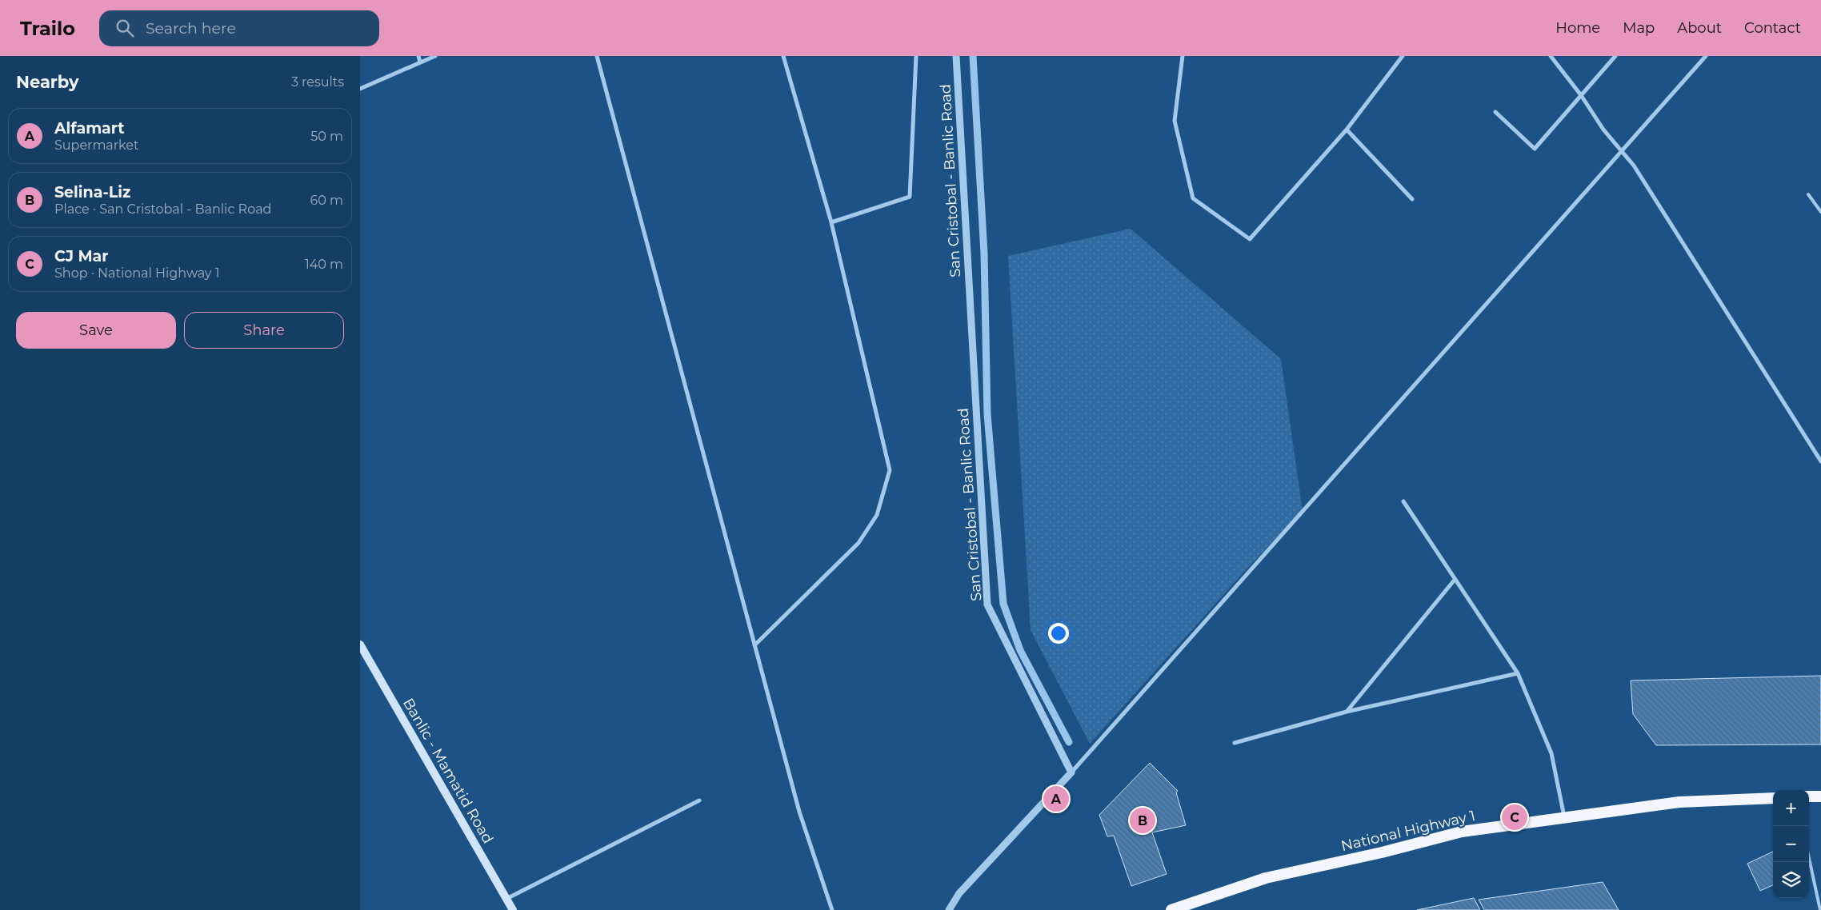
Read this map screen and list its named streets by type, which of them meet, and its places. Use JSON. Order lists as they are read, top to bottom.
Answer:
{
  "streets": {
    "highway": ["National Highway 1"],
    "main road": ["Banlic - Mamatid Road"],
    "street": ["San Cristobal - Banlic Road"]
  },
  "page": {
    "header": "Trailo",
    "search": "Search here",
    "nav": [
      "Home",
      "Map",
      "About",
      "Contact"
    ],
    "heading": ["Nearby", "3 results"],
    "list": [
      {
        "mark": "A",
        "name": "Alfamart",
        "note": "Supermarket",
        "value": "50 m"
      },
      {
        "mark": "B",
        "name": "Selina-Liz",
        "note": "Place · San Cristobal - Banlic Road",
        "value": "60 m"
      },
      {
        "mark": "C",
        "name": "CJ Mar",
        "note": "Shop · National Highway 1",
        "value": "140 m"
      }
    ],
    "buttons": ["Save", "Share"],
    "pins": ["A", "C", "B"],
    "map_buttons": ["+", "−"]
  }
}
